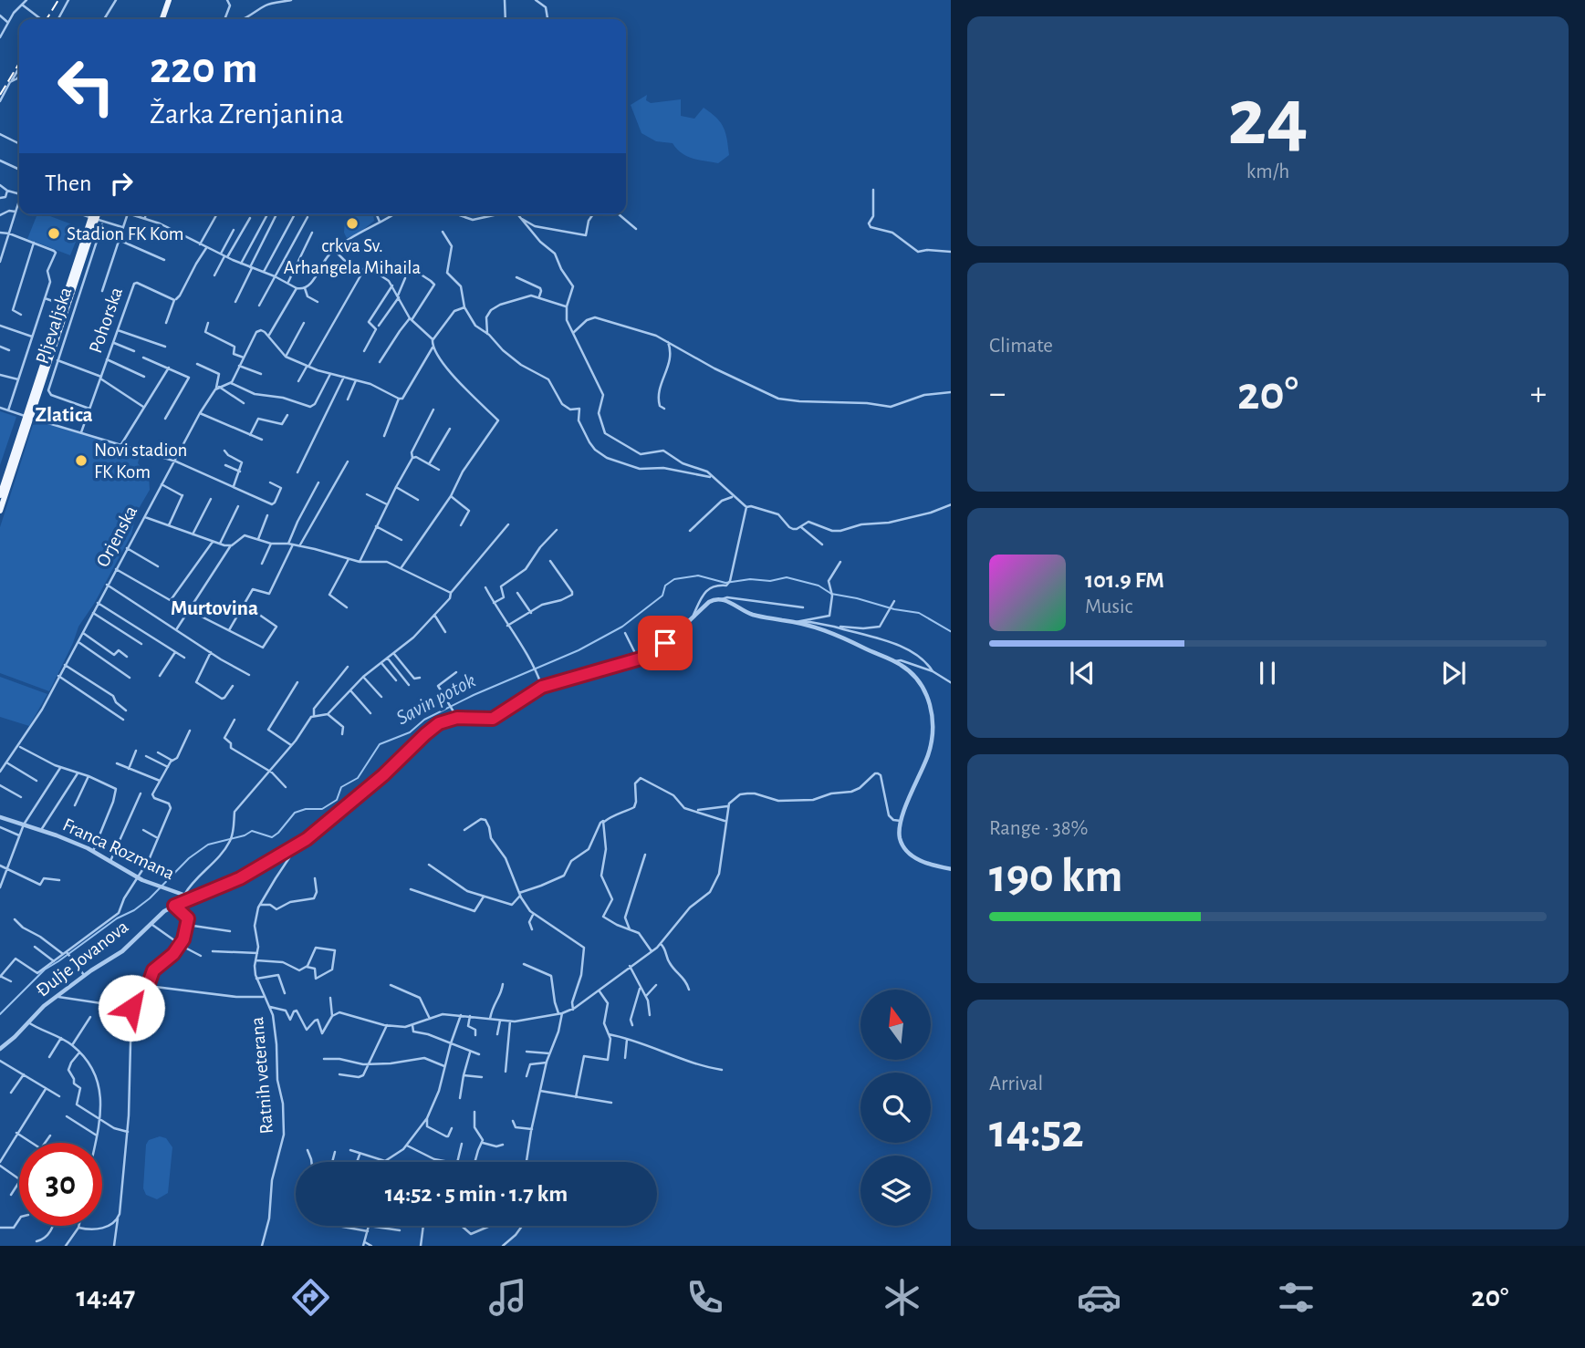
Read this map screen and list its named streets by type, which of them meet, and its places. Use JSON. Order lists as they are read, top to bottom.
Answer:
{
  "streets": {
    "street": [
      "Pohorska",
      "Pljevaljska",
      "Orjenska",
      "Franca Rozmana",
      "Đulje Jovanova",
      "Ratnih veterana"
    ]
  },
  "crossings": [
    ["Pohorska", "Pljevaljska"],
    ["Franca Rozmana", "Đulje Jovanova"],
    ["Đulje Jovanova", "Ratnih veterana"]
  ],
  "districts": ["Zlatica", "Murtovina"],
  "water": ["Savin potok"],
  "places": ["crkva Sv. Arhangela Mihaila", "Stadion FK Kom", "Novi stadion FK Kom"],
  "north": "top",
  "page": {
    "tile": [
      ["24", "km/h"],
      "Climate",
      ["Range · 38%", "190 km"],
      ["Arrival", "14:52"]
    ],
    "turn": ["220 m", "Žarka Zrenjanina"],
    "then": "Then",
    "heat": ["−", "20°", "+"],
    "song": ["101.9 FM", "Music"],
    "limit": "30",
    "trip": "14:52 · 5 min · 1.7 km",
    "tabs": ["14:47", "20°"]
  }
}
